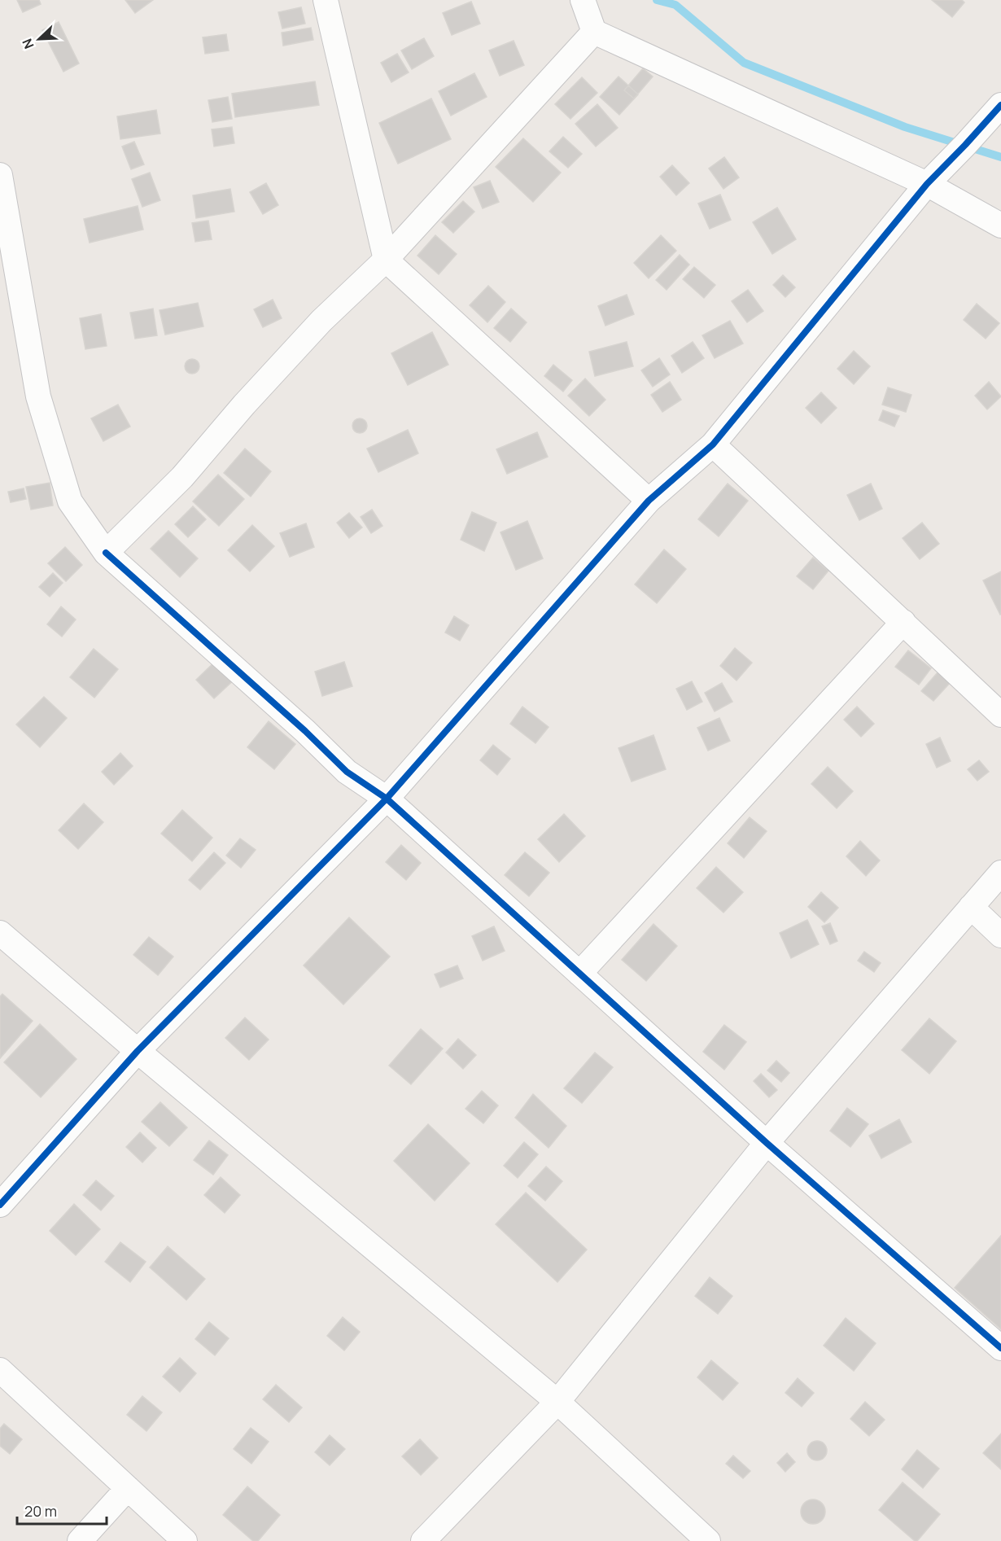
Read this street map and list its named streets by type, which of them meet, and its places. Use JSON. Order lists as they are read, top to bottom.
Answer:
{
  "scale_bar": "20 m",
  "north": "bottom left"
}
